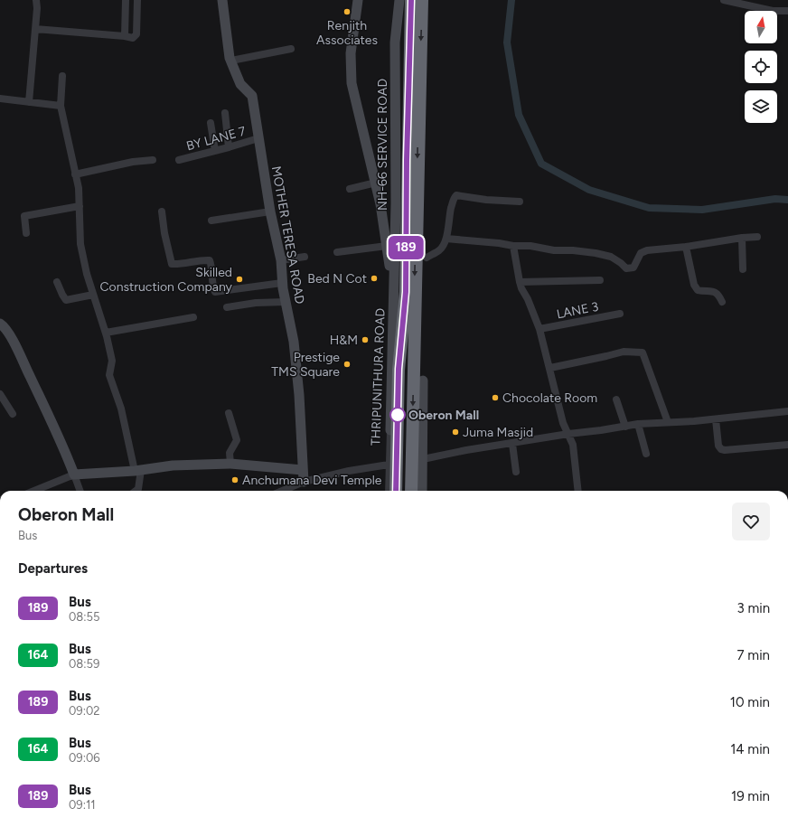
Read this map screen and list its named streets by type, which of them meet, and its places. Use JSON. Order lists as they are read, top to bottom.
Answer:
{
  "streets": {
    "street": [
      "BY LANE 7",
      "NH-66 SERVICE ROAD",
      "MOTHER TERESA ROAD",
      "LANE 3",
      "THRIPUNITHURA ROAD"
    ]
  },
  "crossings": [
    ["BY LANE 7", "MOTHER TERESA ROAD"],
    ["NH-66 SERVICE ROAD", "THRIPUNITHURA ROAD"]
  ],
  "places": [
    "Renjith Associates",
    "Bed N Cot",
    "Skilled Construction Company",
    "H&M",
    "Prestige TMS Square",
    "Chocolate Room",
    "Oberon Mall",
    "Juma Masjid",
    "Anchumana Devi Temple"
  ],
  "lines": ["bus line 189"],
  "north": "top",
  "page": {
    "on_map": "189",
    "heading": [
      ["Oberon Mall", "Bus"],
      "Departures"
    ],
    "list": [
      {
        "mark": "189",
        "name": "Bus",
        "note": "08:55",
        "value": "3 min"
      },
      {
        "mark": "164",
        "name": "Bus",
        "note": "08:59",
        "value": "7 min"
      },
      {
        "mark": "189",
        "name": "Bus",
        "note": "09:02",
        "value": "10 min"
      },
      {
        "mark": "164",
        "name": "Bus",
        "note": "09:06",
        "value": "14 min"
      },
      {
        "mark": "189",
        "name": "Bus",
        "note": "09:11",
        "value": "19 min"
      }
    ]
  }
}
